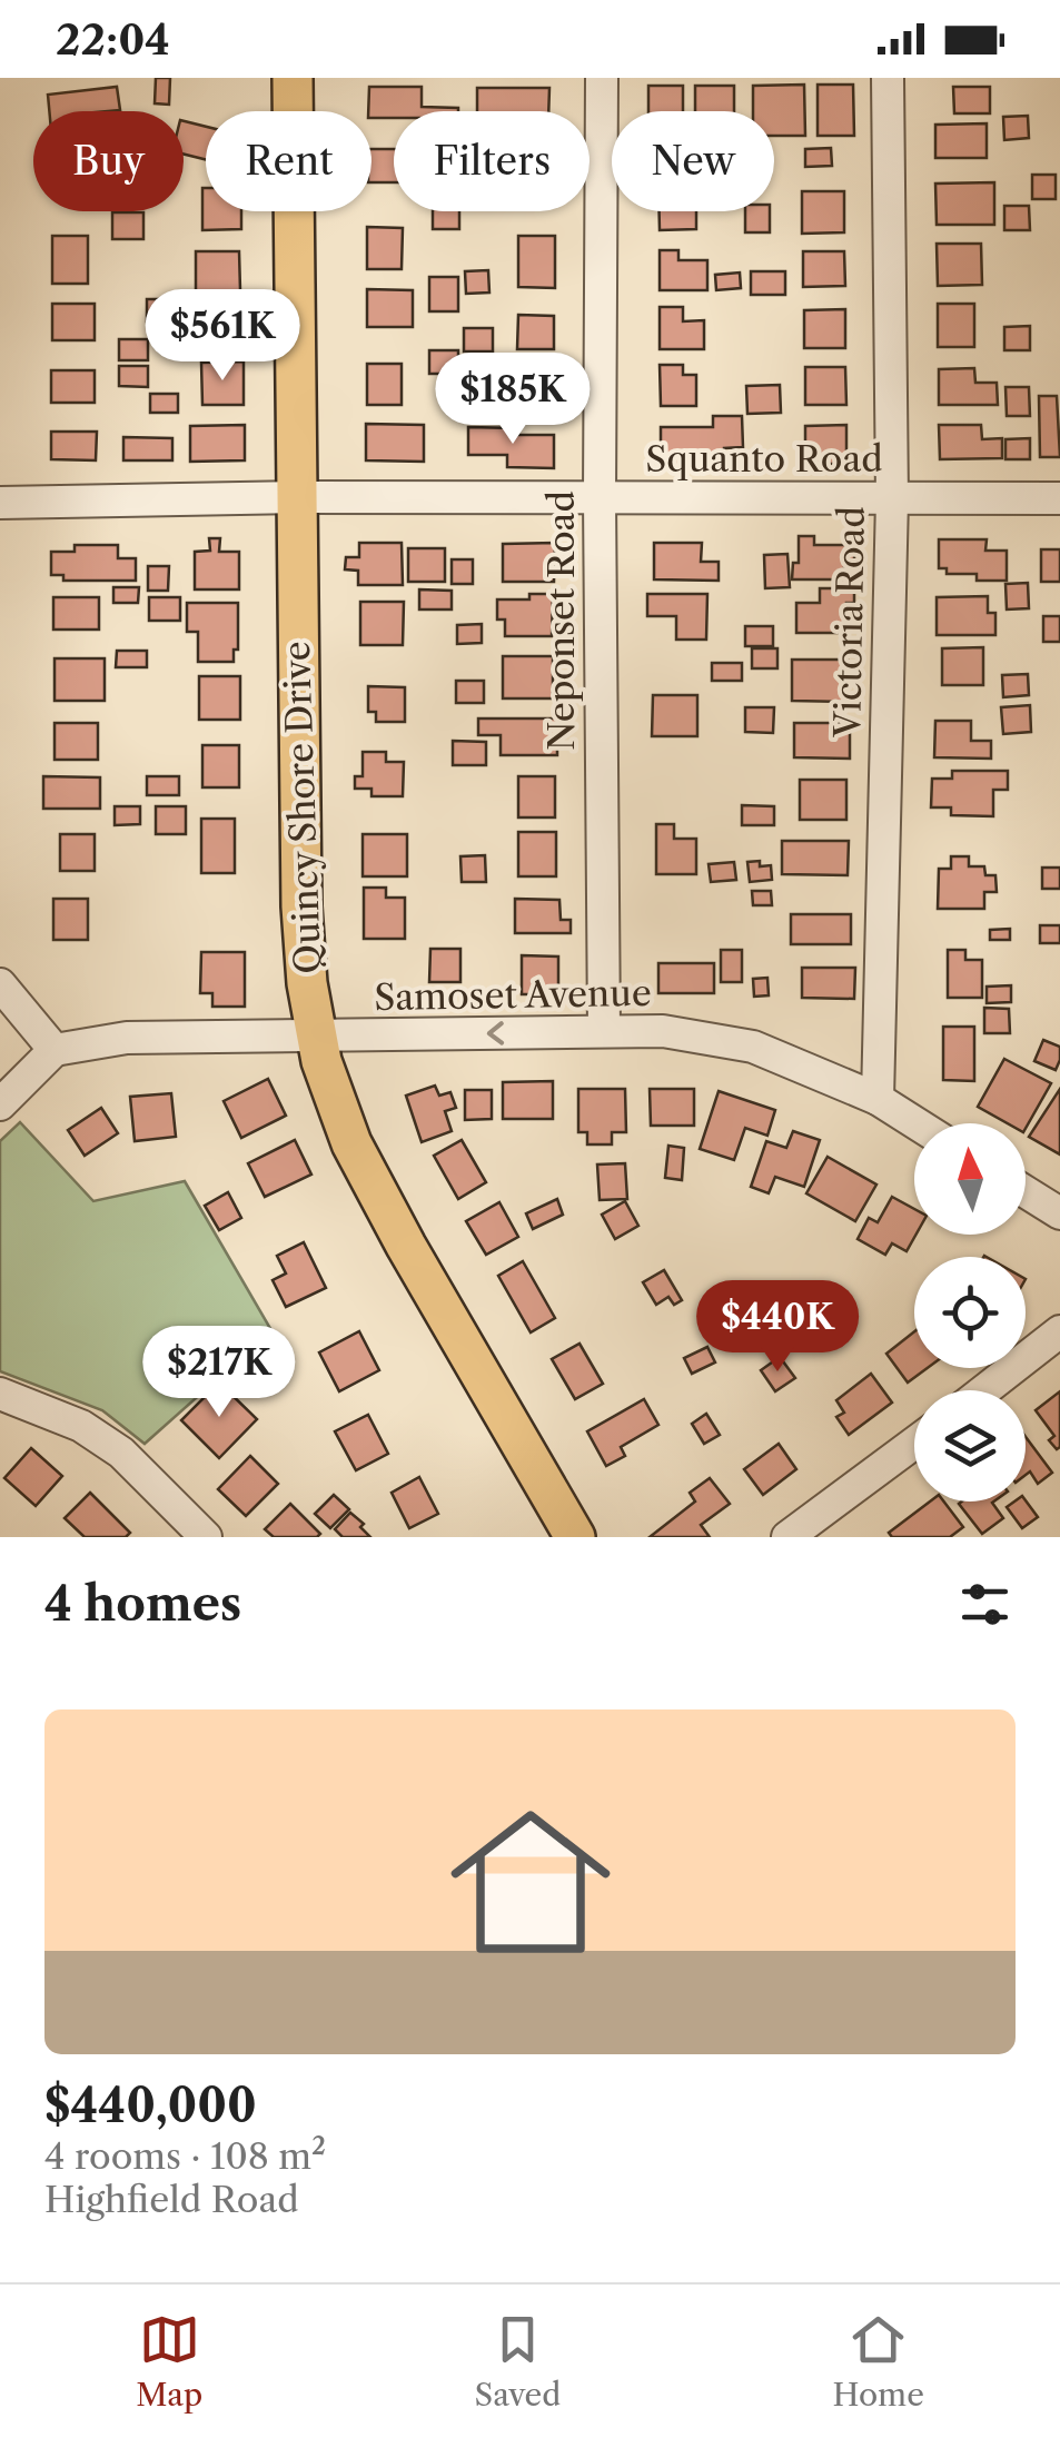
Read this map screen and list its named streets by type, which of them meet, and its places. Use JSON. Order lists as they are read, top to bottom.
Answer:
{
  "streets": {
    "main road": ["Quincy Shore Drive"],
    "street": [
      "Squanto Road",
      "Neponset Road",
      "Victoria Road",
      "Samoset Avenue"
    ]
  },
  "crossings": [
    ["Squanto Road", "Neponset Road"],
    ["Squanto Road", "Victoria Road"],
    ["Squanto Road", "Quincy Shore Drive"],
    ["Neponset Road", "Samoset Avenue"],
    ["Victoria Road", "Samoset Avenue"],
    ["Quincy Shore Drive", "Samoset Avenue"]
  ],
  "north": "top",
  "page": {
    "status": "22:04",
    "chip": [
      "Buy",
      "Rent",
      "Filters",
      "New"
    ],
    "price": [
      "$561K",
      "$185K",
      "$440K",
      "$217K"
    ],
    "heading": "4 homes",
    "list": [
      {
        "name": "$440,000",
        "note": "4 rooms · 108 m² · Highfield Road"
      }
    ],
    "tabs": ["Map", "Saved", "Home"]
  }
}
